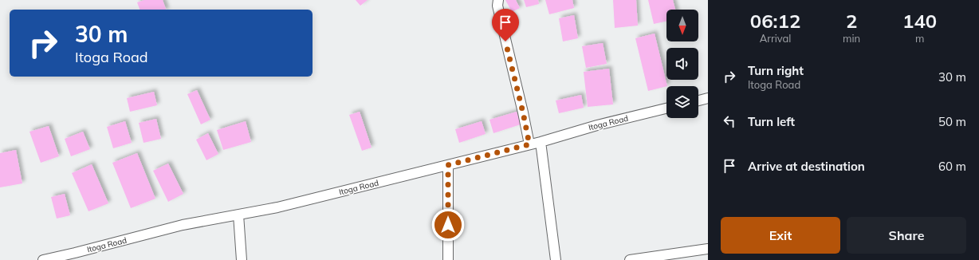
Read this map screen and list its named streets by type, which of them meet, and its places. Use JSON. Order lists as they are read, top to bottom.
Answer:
{
  "streets": {
    "street": ["Itoga Road"]
  },
  "north": "bottom",
  "page": {
    "eta": [
      "06:12",
      "Arrival",
      "2",
      "min",
      "140",
      "m"
    ],
    "turn": ["30 m", "Itoga Road"],
    "list": [
      {
        "name": "Turn right",
        "note": "Itoga Road",
        "value": "30 m"
      },
      {
        "name": "Turn left",
        "value": "50 m"
      },
      {
        "name": "Arrive at destination",
        "value": "60 m"
      }
    ],
    "buttons": ["Exit", "Share"]
  }
}
